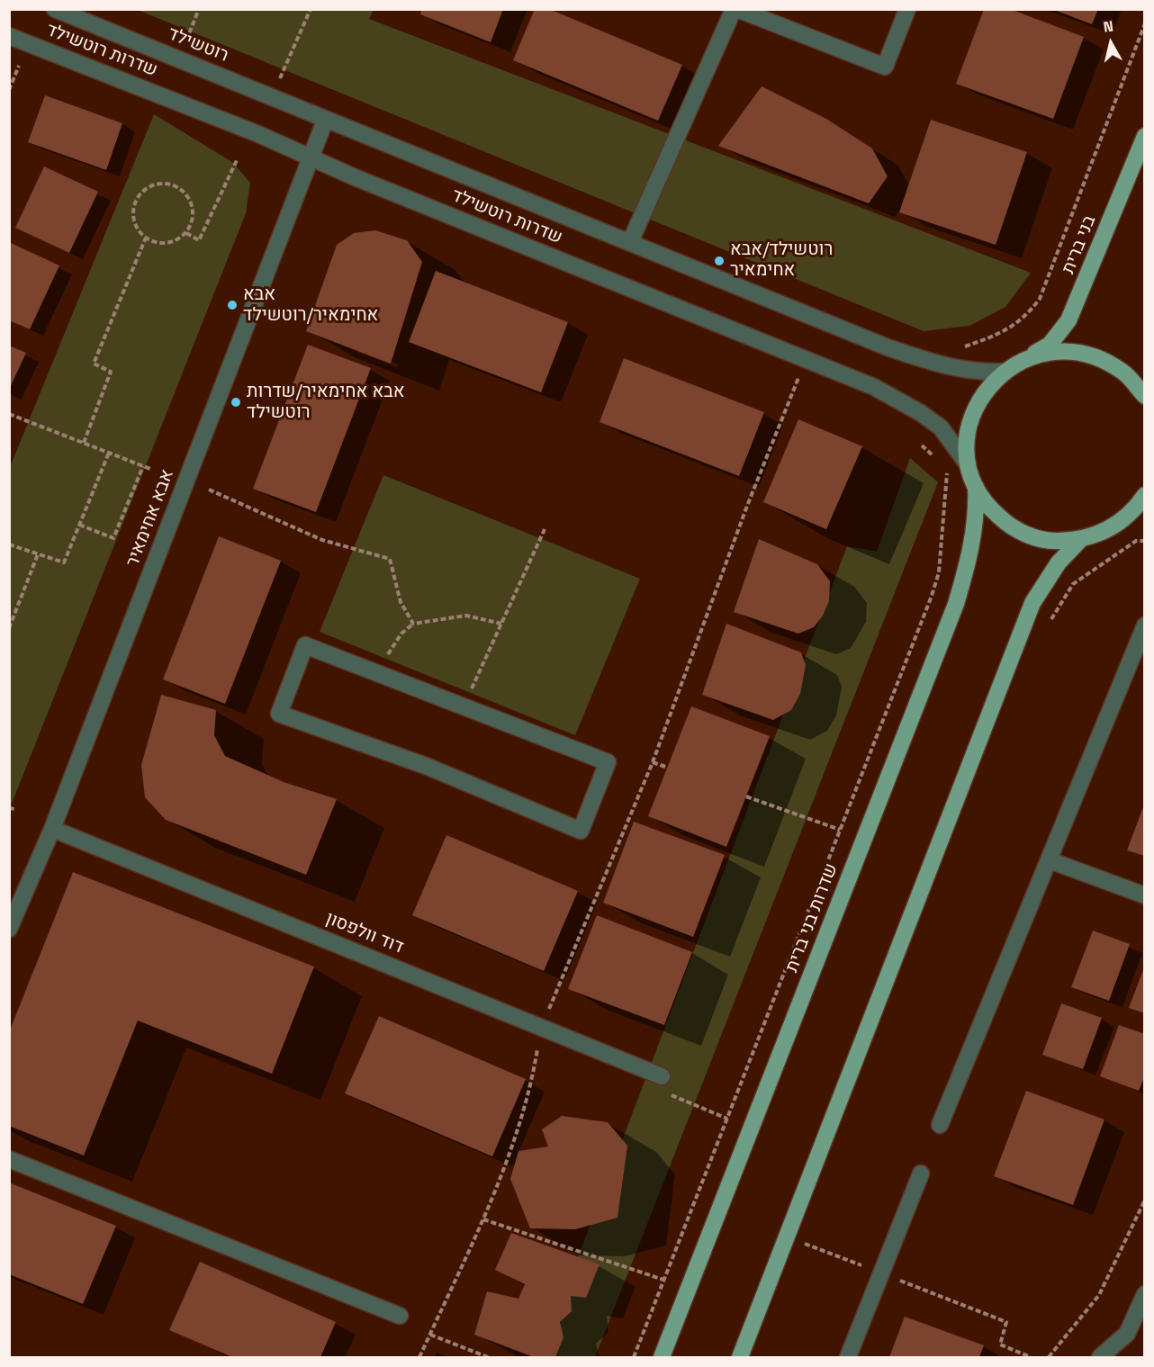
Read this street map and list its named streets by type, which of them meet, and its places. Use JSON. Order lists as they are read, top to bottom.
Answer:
{
  "streets": {
    "main road": ["בני ברית", "שדרות בני ברית"],
    "street": [
      "רוטשילד",
      "שדרות רוטשילד",
      "אבא אחימאיר",
      "דוד וולפסון"
    ]
  },
  "crossings": [
    ["רוטשילד", "שדרות רוטשילד"],
    ["רוטשילד", "אבא אחימאיר"],
    ["שדרות רוטשילד", "אבא אחימאיר"],
    ["אבא אחימאיר", "דוד וולפסון"]
  ],
  "places": ["רוטשילד/אבא אחימאיר", "אבא אחימאיר/רוטשילד", "אבא אחימאיר/שדרות רוטשילד"],
  "north": "top"
}
